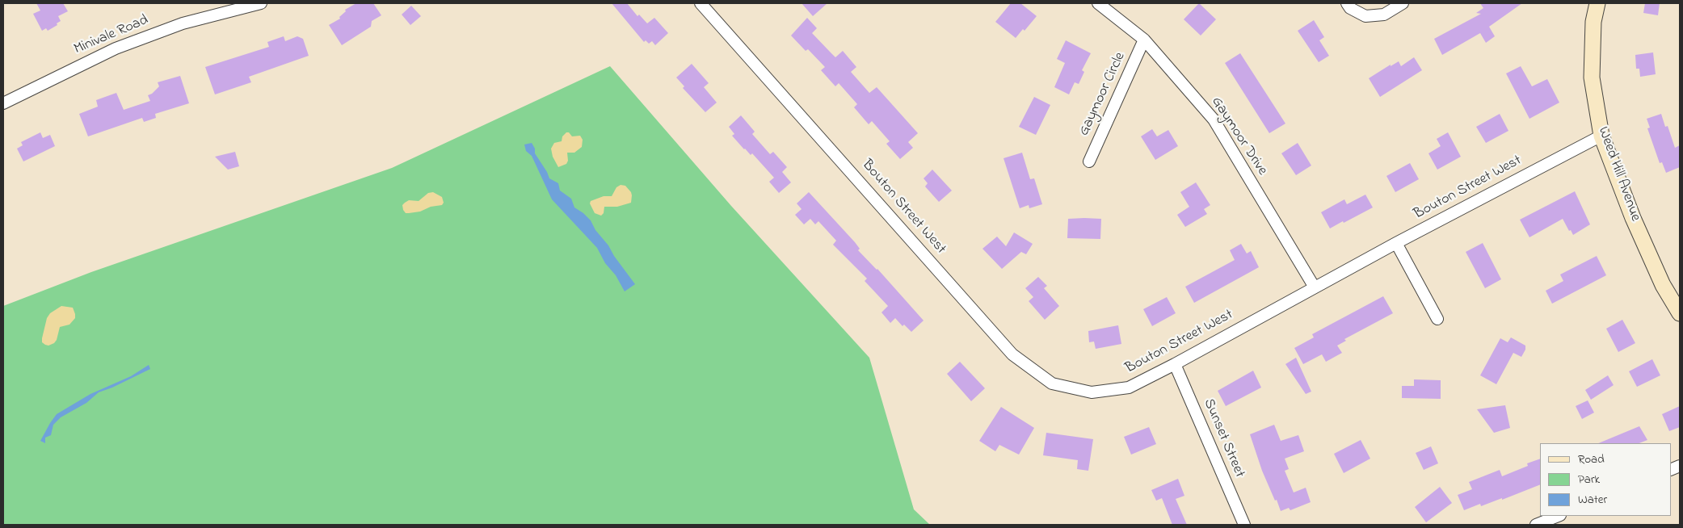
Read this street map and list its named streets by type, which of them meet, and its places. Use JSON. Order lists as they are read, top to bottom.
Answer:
{
  "streets": {
    "main road": ["Weed Hill Avenue"],
    "street": [
      "Minivale Road",
      "Gaymoor Circle",
      "Gaymoor Drive",
      "Bouton Street West",
      "Sunset Street"
    ]
  },
  "crossings": [
    ["Gaymoor Circle", "Gaymoor Drive"],
    ["Gaymoor Drive", "Bouton Street West"],
    ["Weed Hill Avenue", "Bouton Street West"],
    ["Bouton Street West", "Sunset Street"]
  ],
  "legend": ["Road", "Park", "Water"]
}
